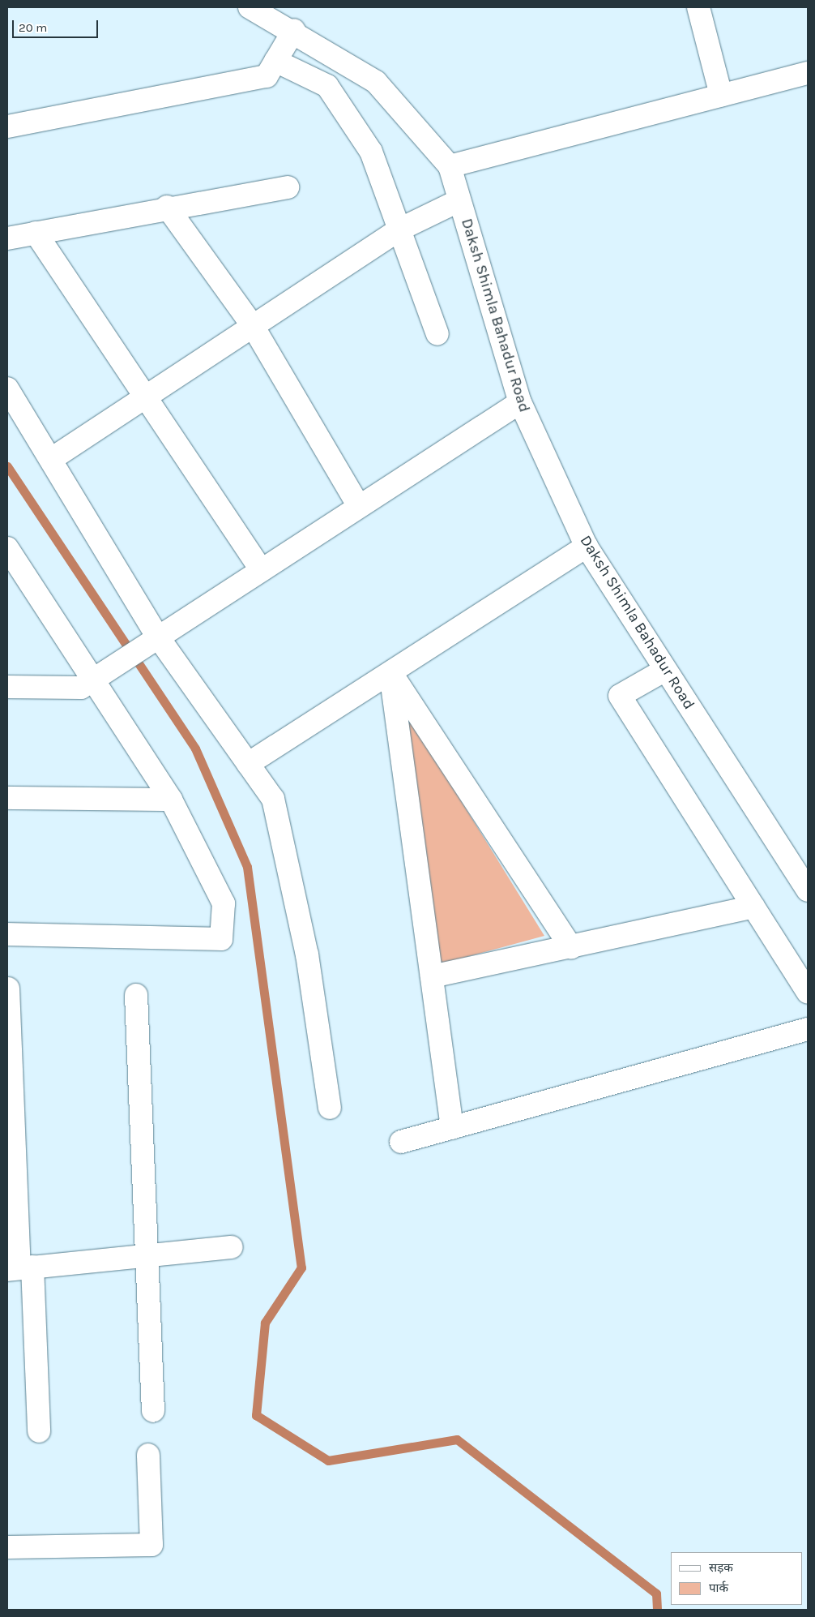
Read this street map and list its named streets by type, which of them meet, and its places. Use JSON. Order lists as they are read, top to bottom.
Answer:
{
  "streets": {
    "street": ["Daksh Shimla Bahadur Road"]
  },
  "legend": ["सड़क", "पार्क"],
  "scale_bar": "20 m"
}
